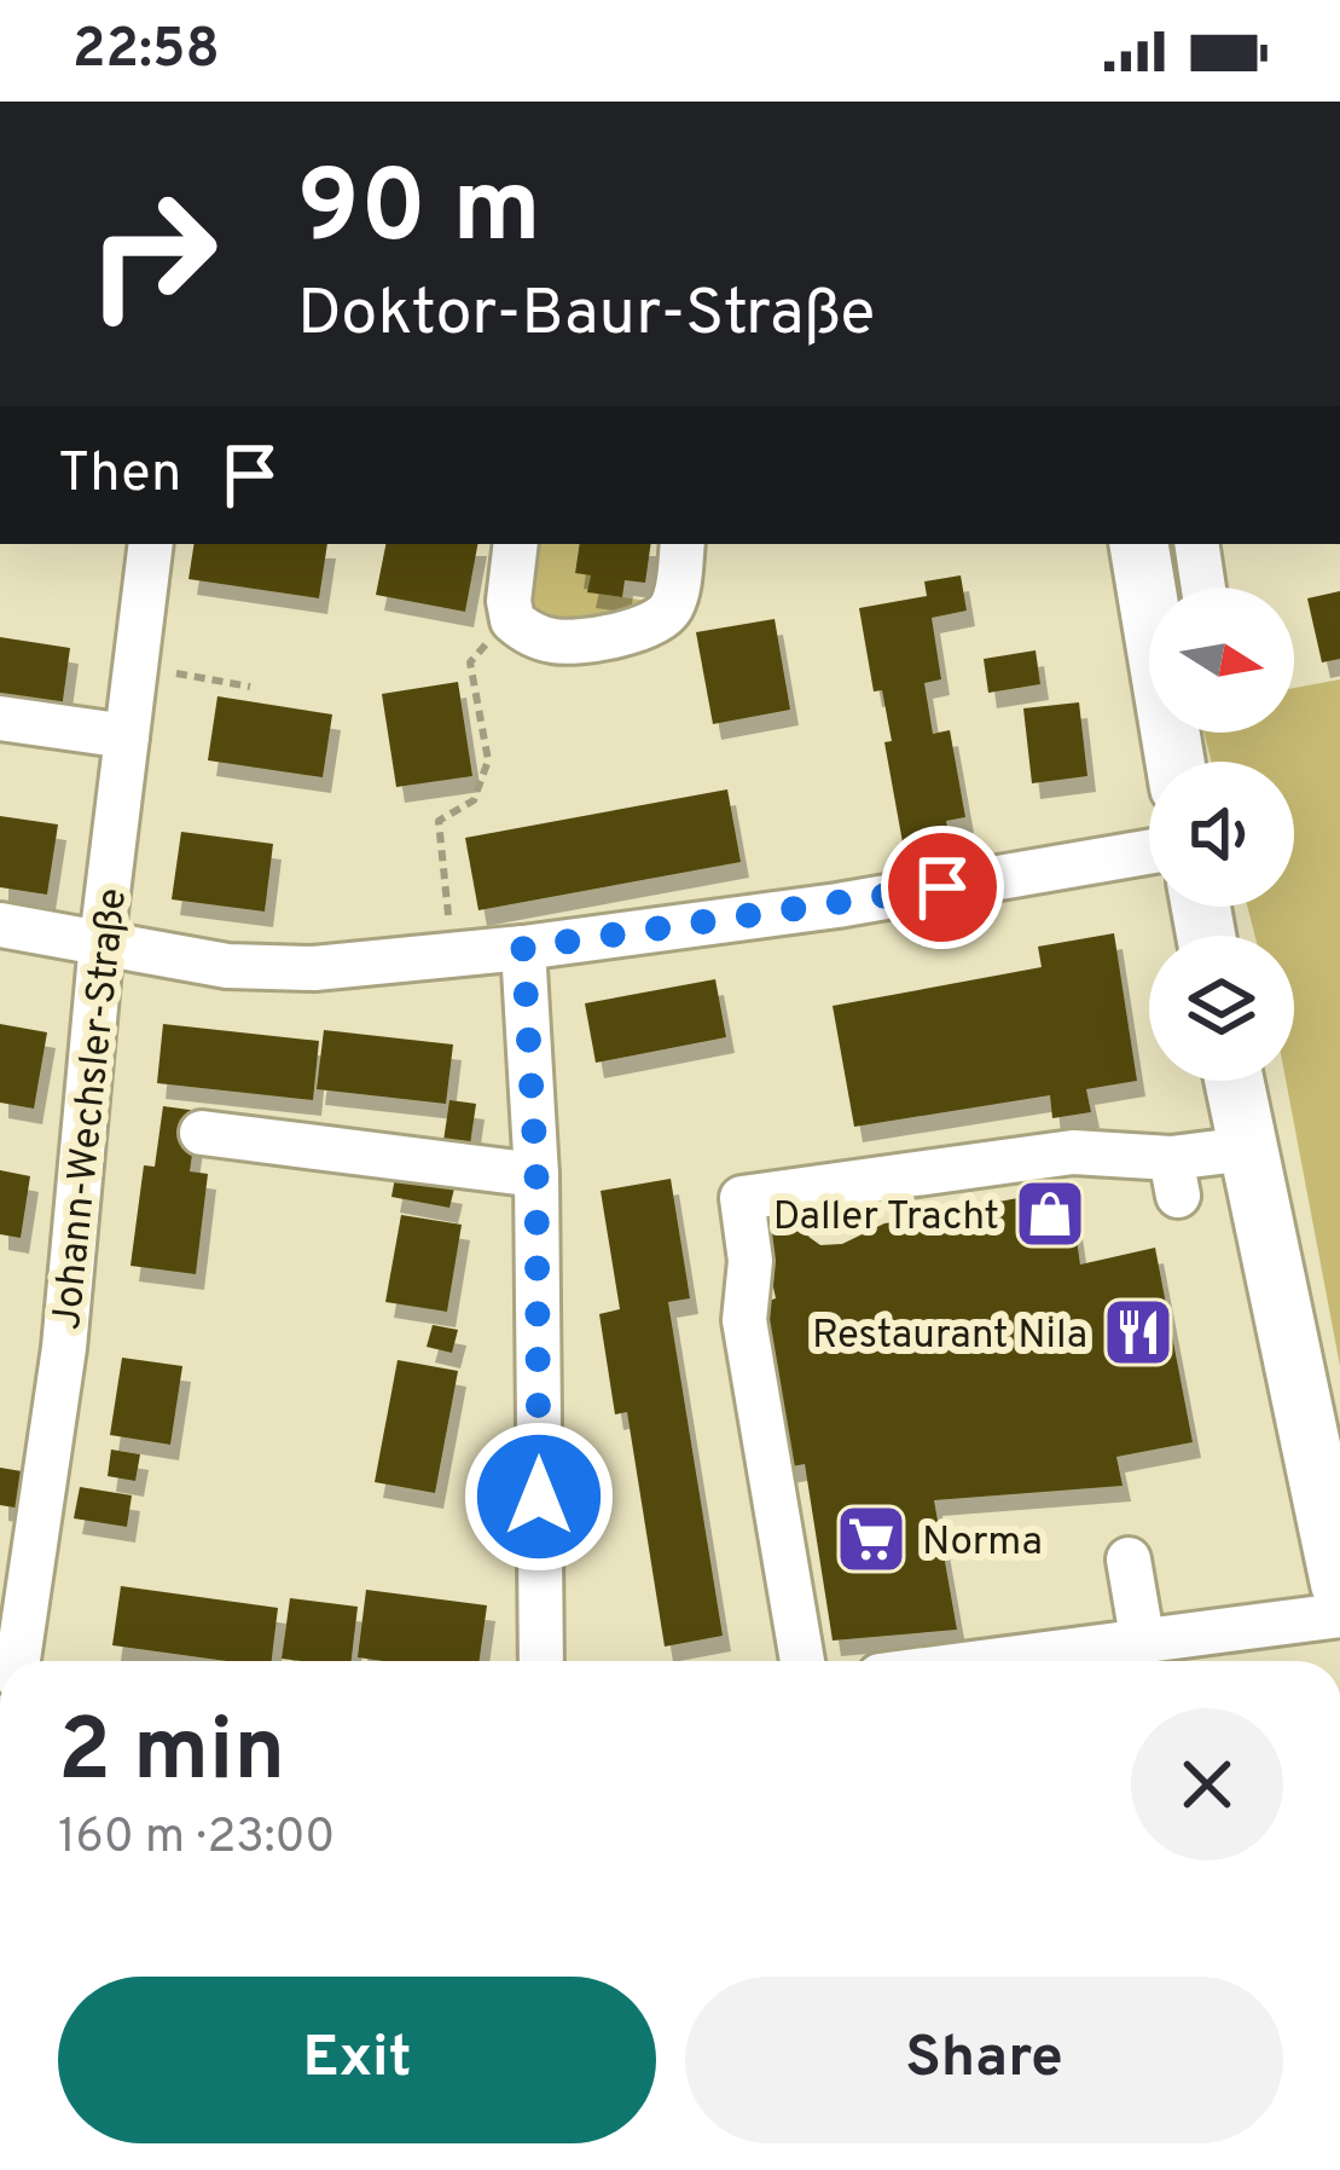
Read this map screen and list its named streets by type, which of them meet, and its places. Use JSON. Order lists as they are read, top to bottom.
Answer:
{
  "streets": {
    "street": ["Johann-Wechsler-Straße"]
  },
  "places": {
    "shop": ["Daller Tracht"],
    "restaurant": ["Restaurant Nila"],
    "supermarket": ["Norma"]
  },
  "north": "right",
  "page": {
    "status": "22:58",
    "turn": ["90 m", "Doktor-Baur-Straße"],
    "then": "Then",
    "heading": ["2 min", "160 m · 23:00"],
    "buttons": ["Exit", "Share"]
  }
}
